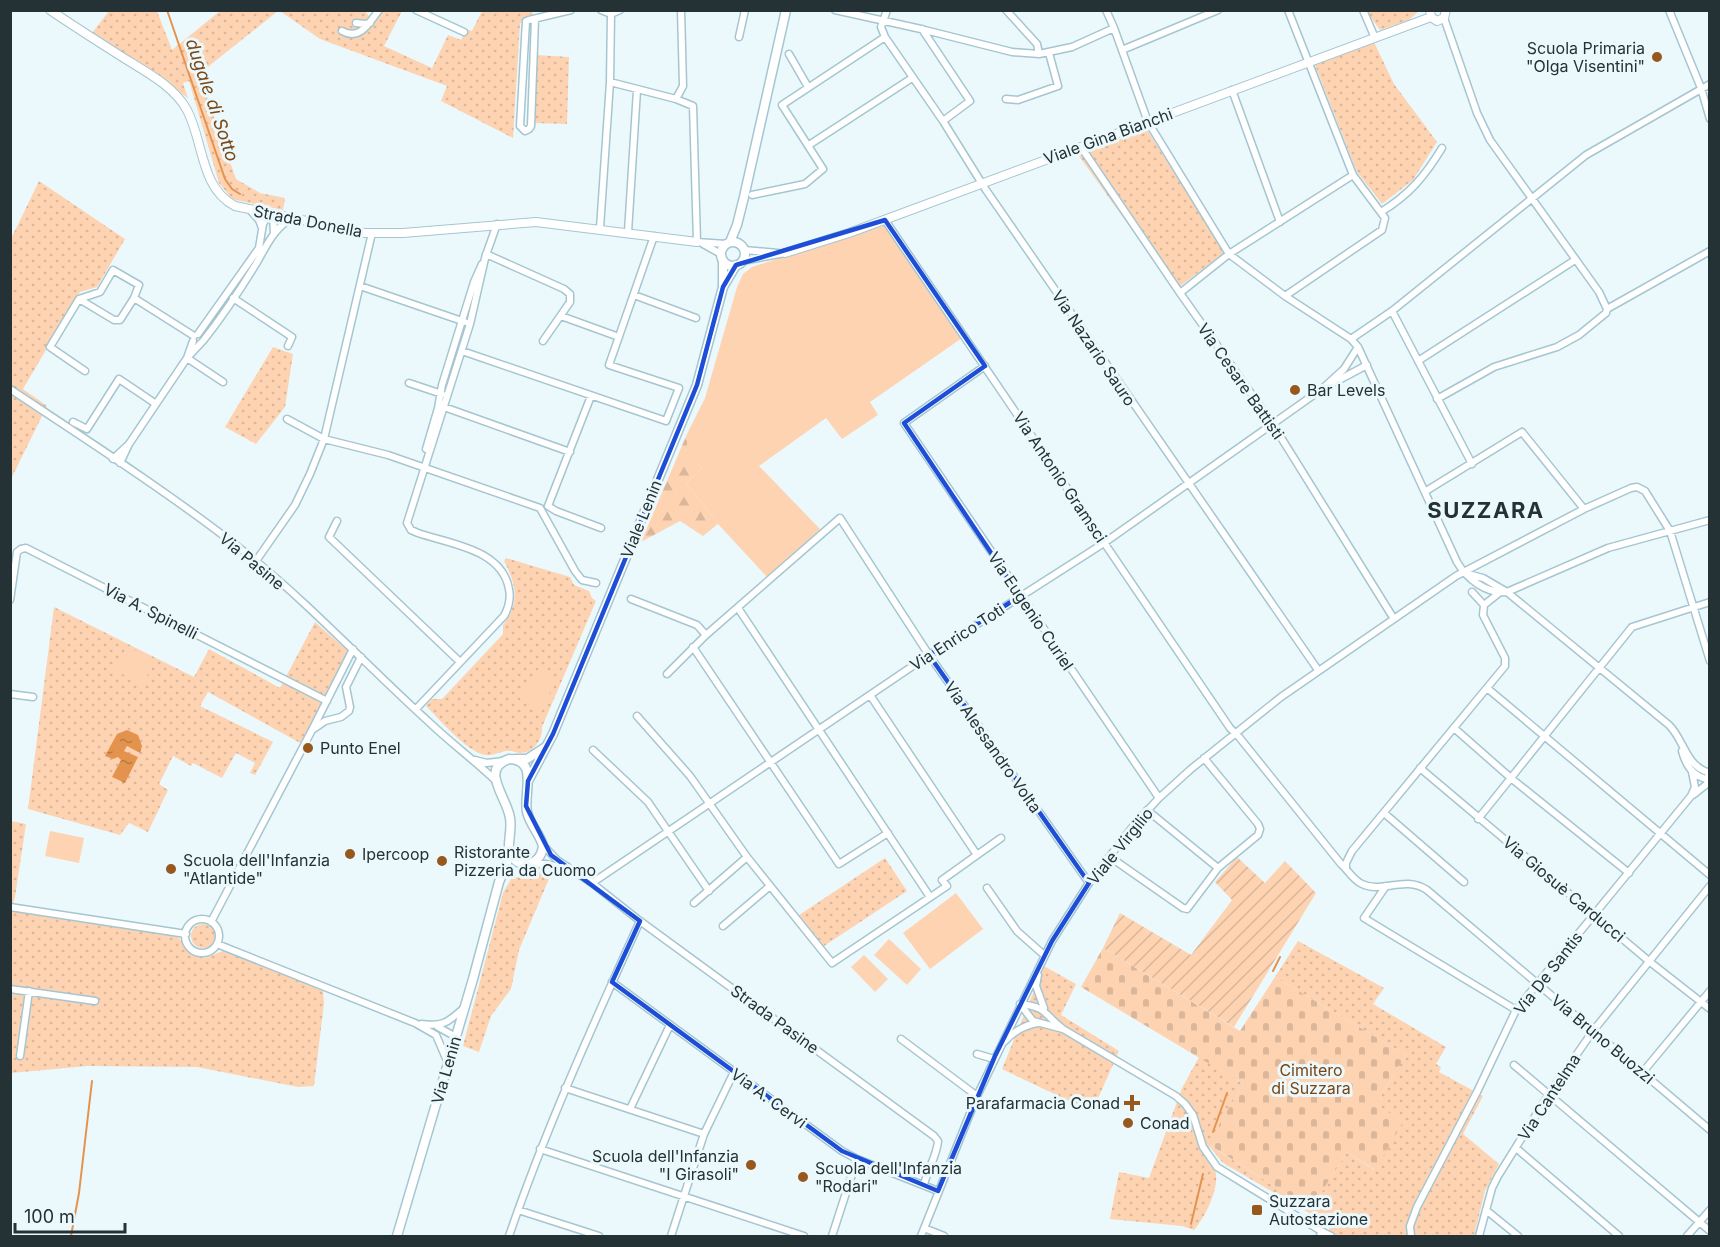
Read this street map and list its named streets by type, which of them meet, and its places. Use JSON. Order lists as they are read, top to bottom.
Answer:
{
  "streets": {
    "main road": ["Viale Lenin", "Via Lenin"],
    "street": [
      "Viale Gina Bianchi",
      "Strada Donella",
      "Via Nazario Sauro",
      "Via Cesare Battisti",
      "Via Antonio Gramsci",
      "Via Pasine",
      "Via A. Spinelli",
      "Via Eugenio Curiel",
      "Via Enrico Toti",
      "Via Alessandro Volta",
      "Viale Virgilio",
      "Via Giosuè Carducci",
      "Via De Santis",
      "Strada Pasine",
      "Via Bruno Buozzi",
      "Via Cantelma",
      "Via A. Cervi"
    ]
  },
  "crossings": [
    ["Viale Gina Bianchi", "Via Nazario Sauro"],
    ["Viale Gina Bianchi", "Via Cesare Battisti"],
    ["Viale Gina Bianchi", "Via Antonio Gramsci"],
    ["Via Nazario Sauro", "Via Enrico Toti"],
    ["Via Nazario Sauro", "Viale Virgilio"],
    ["Via Cesare Battisti", "Via Enrico Toti"],
    ["Via Cesare Battisti", "Viale Virgilio"],
    ["Via Antonio Gramsci", "Via Eugenio Curiel"],
    ["Via Antonio Gramsci", "Via Enrico Toti"],
    ["Via Antonio Gramsci", "Viale Virgilio"],
    ["Via Antonio Gramsci", "Via Bruno Buozzi"],
    ["Via Pasine", "Via Lenin"],
    ["Via Eugenio Curiel", "Via Enrico Toti"],
    ["Via Eugenio Curiel", "Viale Virgilio"],
    ["Via Enrico Toti", "Via Alessandro Volta"],
    ["Via Enrico Toti", "Strada Pasine"],
    ["Via Alessandro Volta", "Viale Virgilio"],
    ["Viale Virgilio", "Via A. Cervi"],
    ["Via Giosuè Carducci", "Via De Santis"],
    ["Via Giosuè Carducci", "Via Cantelma"],
    ["Via De Santis", "Via Bruno Buozzi"],
    ["Strada Pasine", "Via A. Cervi"],
    ["Via Bruno Buozzi", "Via Cantelma"]
  ],
  "districts": ["SUZZARA"],
  "water": ["dugale di Sotto"],
  "parks": ["Cimitero di Suzzara"],
  "places": {
    "other": [
      "Scuola Primaria \"Olga Visentini\"",
      "Bar Levels",
      "Punto Enel",
      "Ipercoop",
      "Ristorante Pizzeria da Cuomo",
      "Scuola dell'Infanzia \"Atlantide\"",
      "Conad",
      "Scuola dell'Infanzia \"I Girasoli\"",
      "Scuola dell'Infanzia \"Rodari\""
    ],
    "health": ["Parafarmacia Conad"],
    "transit": ["Suzzara Autostazione"]
  },
  "scale_bar": "100 m"
}
